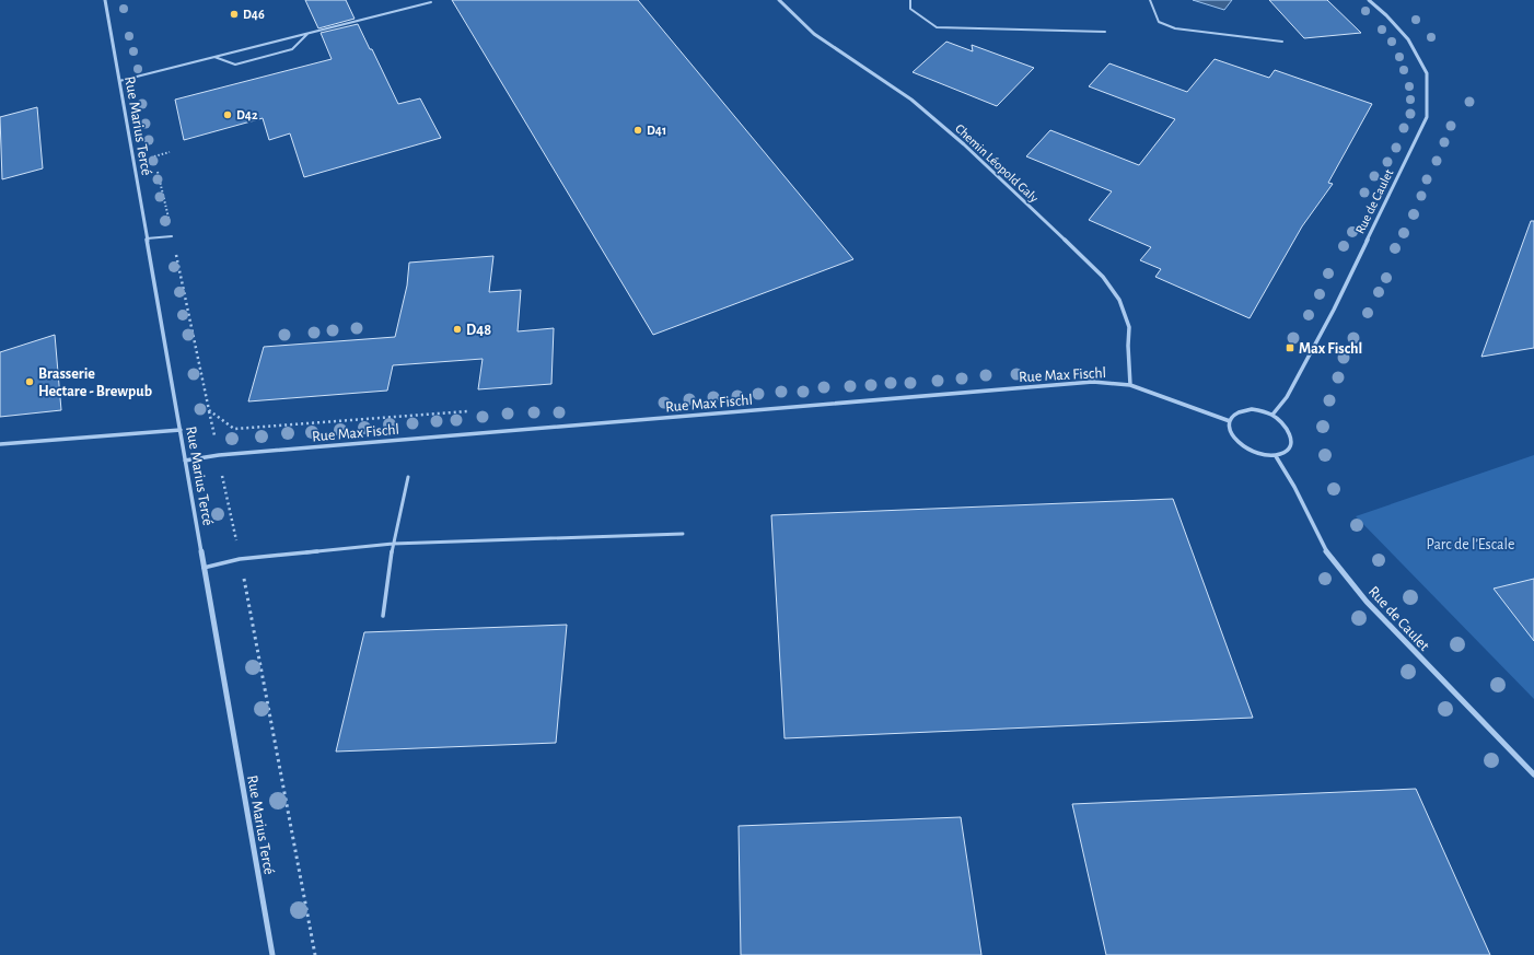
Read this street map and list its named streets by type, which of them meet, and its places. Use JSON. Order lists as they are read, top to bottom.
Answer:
{
  "streets": {
    "street": [
      "Rue Marius Tercé",
      "Chemin Léopold Galy",
      "Rue de Caulet",
      "Rue Max Fischl"
    ]
  },
  "crossings": [
    ["Rue Marius Tercé", "Rue Max Fischl"],
    ["Chemin Léopold Galy", "Rue Max Fischl"],
    ["Rue de Caulet", "Rue Max Fischl"]
  ],
  "parks": ["Parc de l’Escale"],
  "places": {
    "other": [
      "D46",
      "D42",
      "D41",
      "D48",
      "Brasserie Hectare - Brewpub"
    ],
    "transit": ["Max Fischl"]
  }
}
